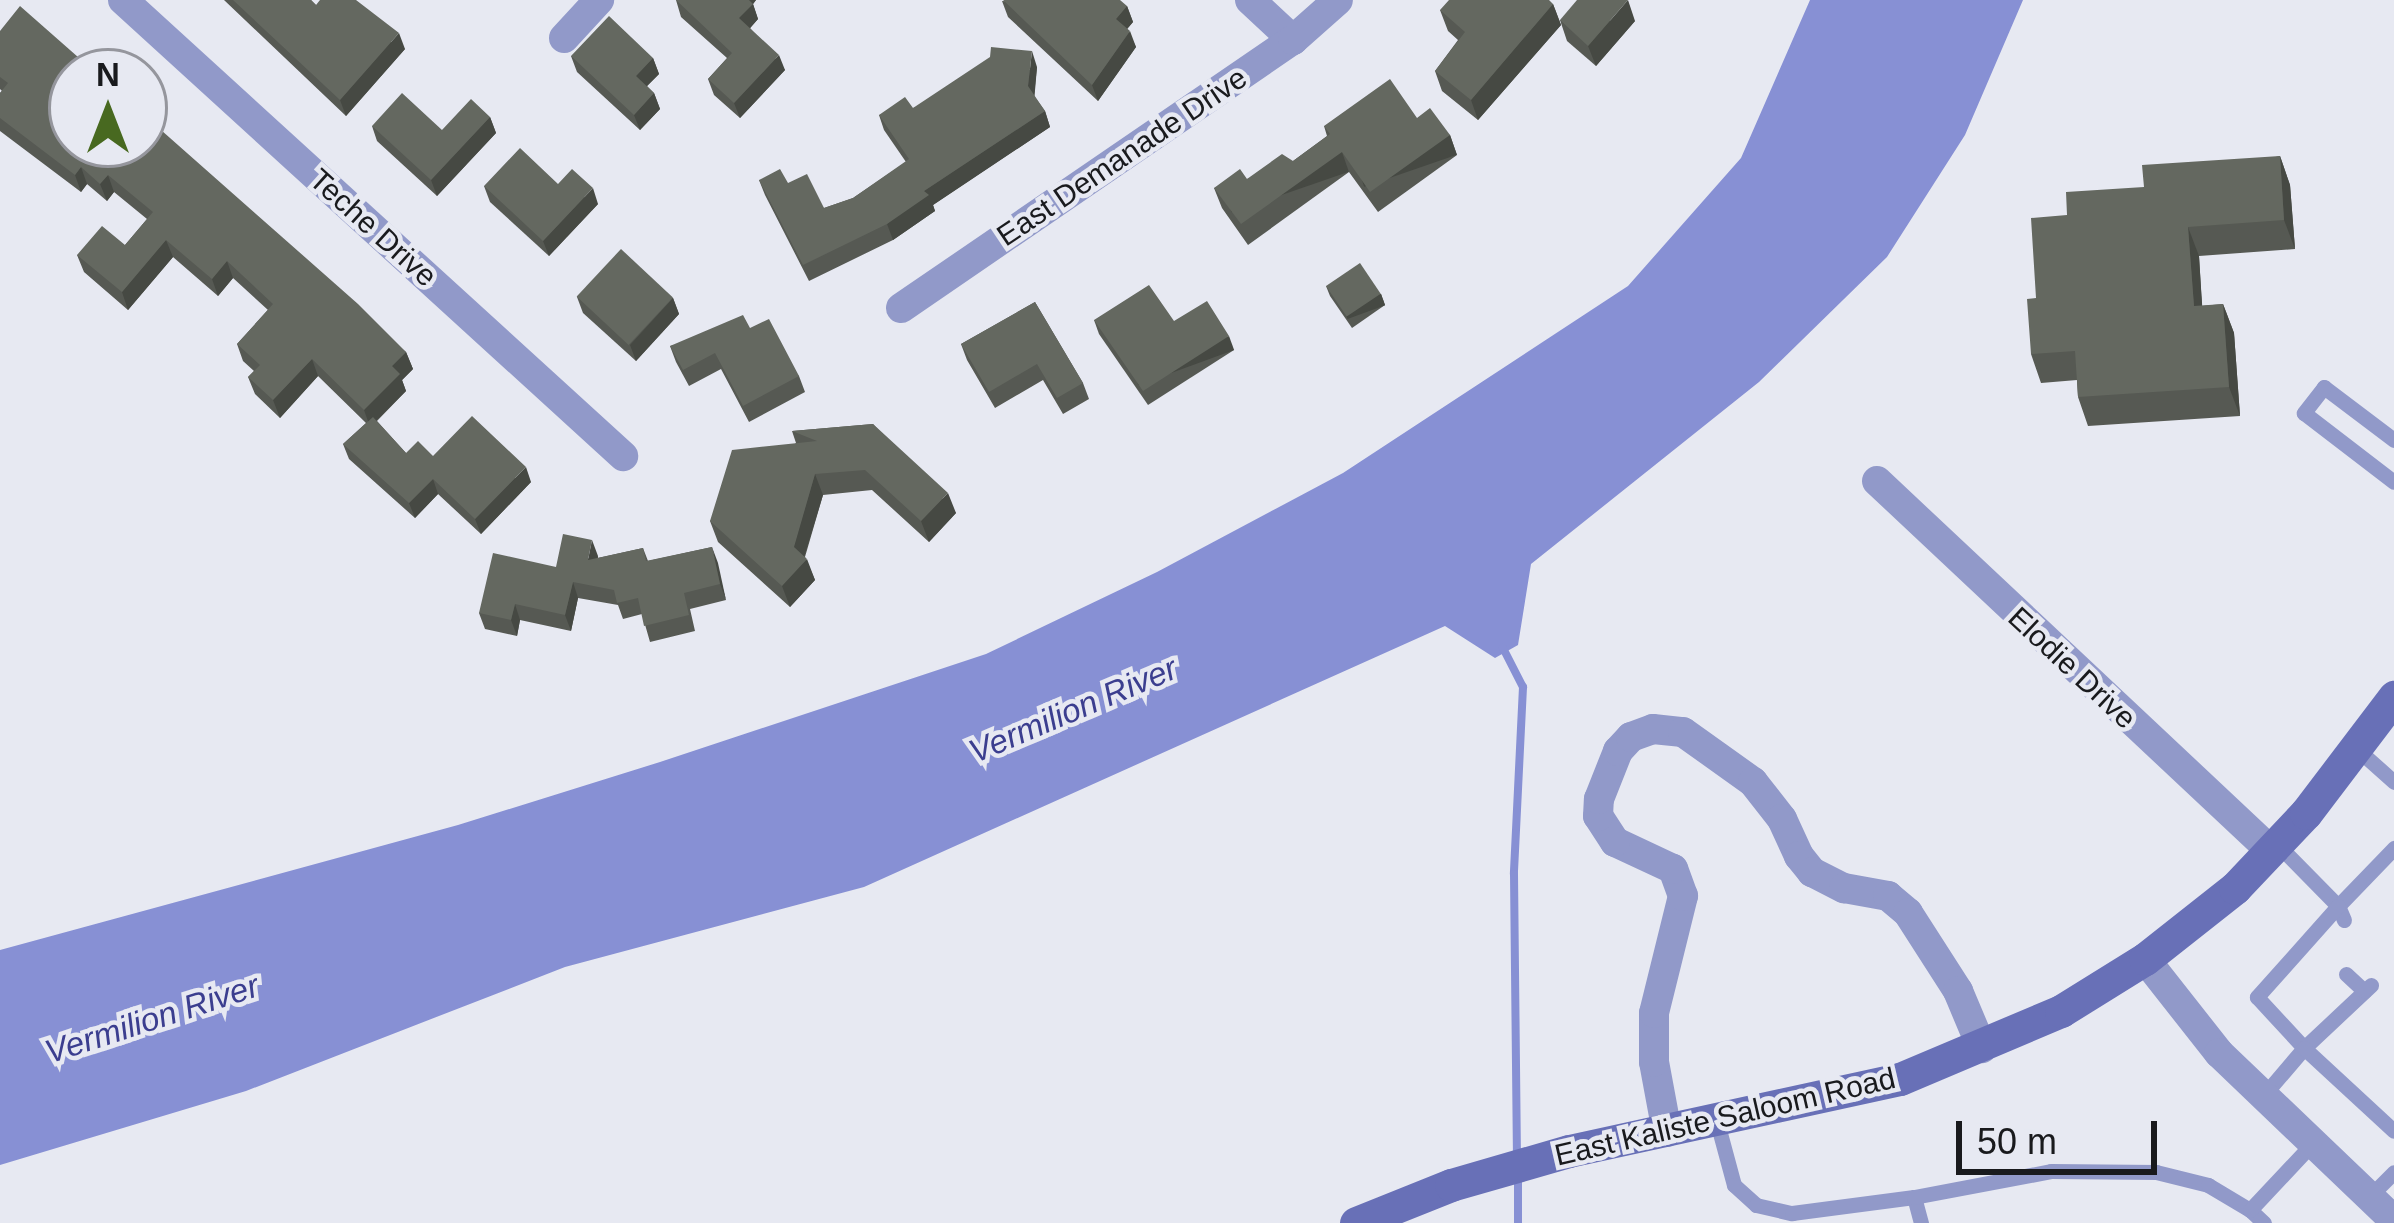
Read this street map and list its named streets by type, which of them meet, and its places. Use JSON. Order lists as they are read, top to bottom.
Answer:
{
  "streets": {
    "main road": ["East Kaliste Saloom Road"],
    "street": ["East Demanade Drive", "Teche Drive", "Elodie Drive"]
  },
  "crossings": [
    ["Elodie Drive", "East Kaliste Saloom Road"]
  ],
  "water": ["Vermilion River"],
  "scale_bar": "50 m",
  "north": "top"
}
